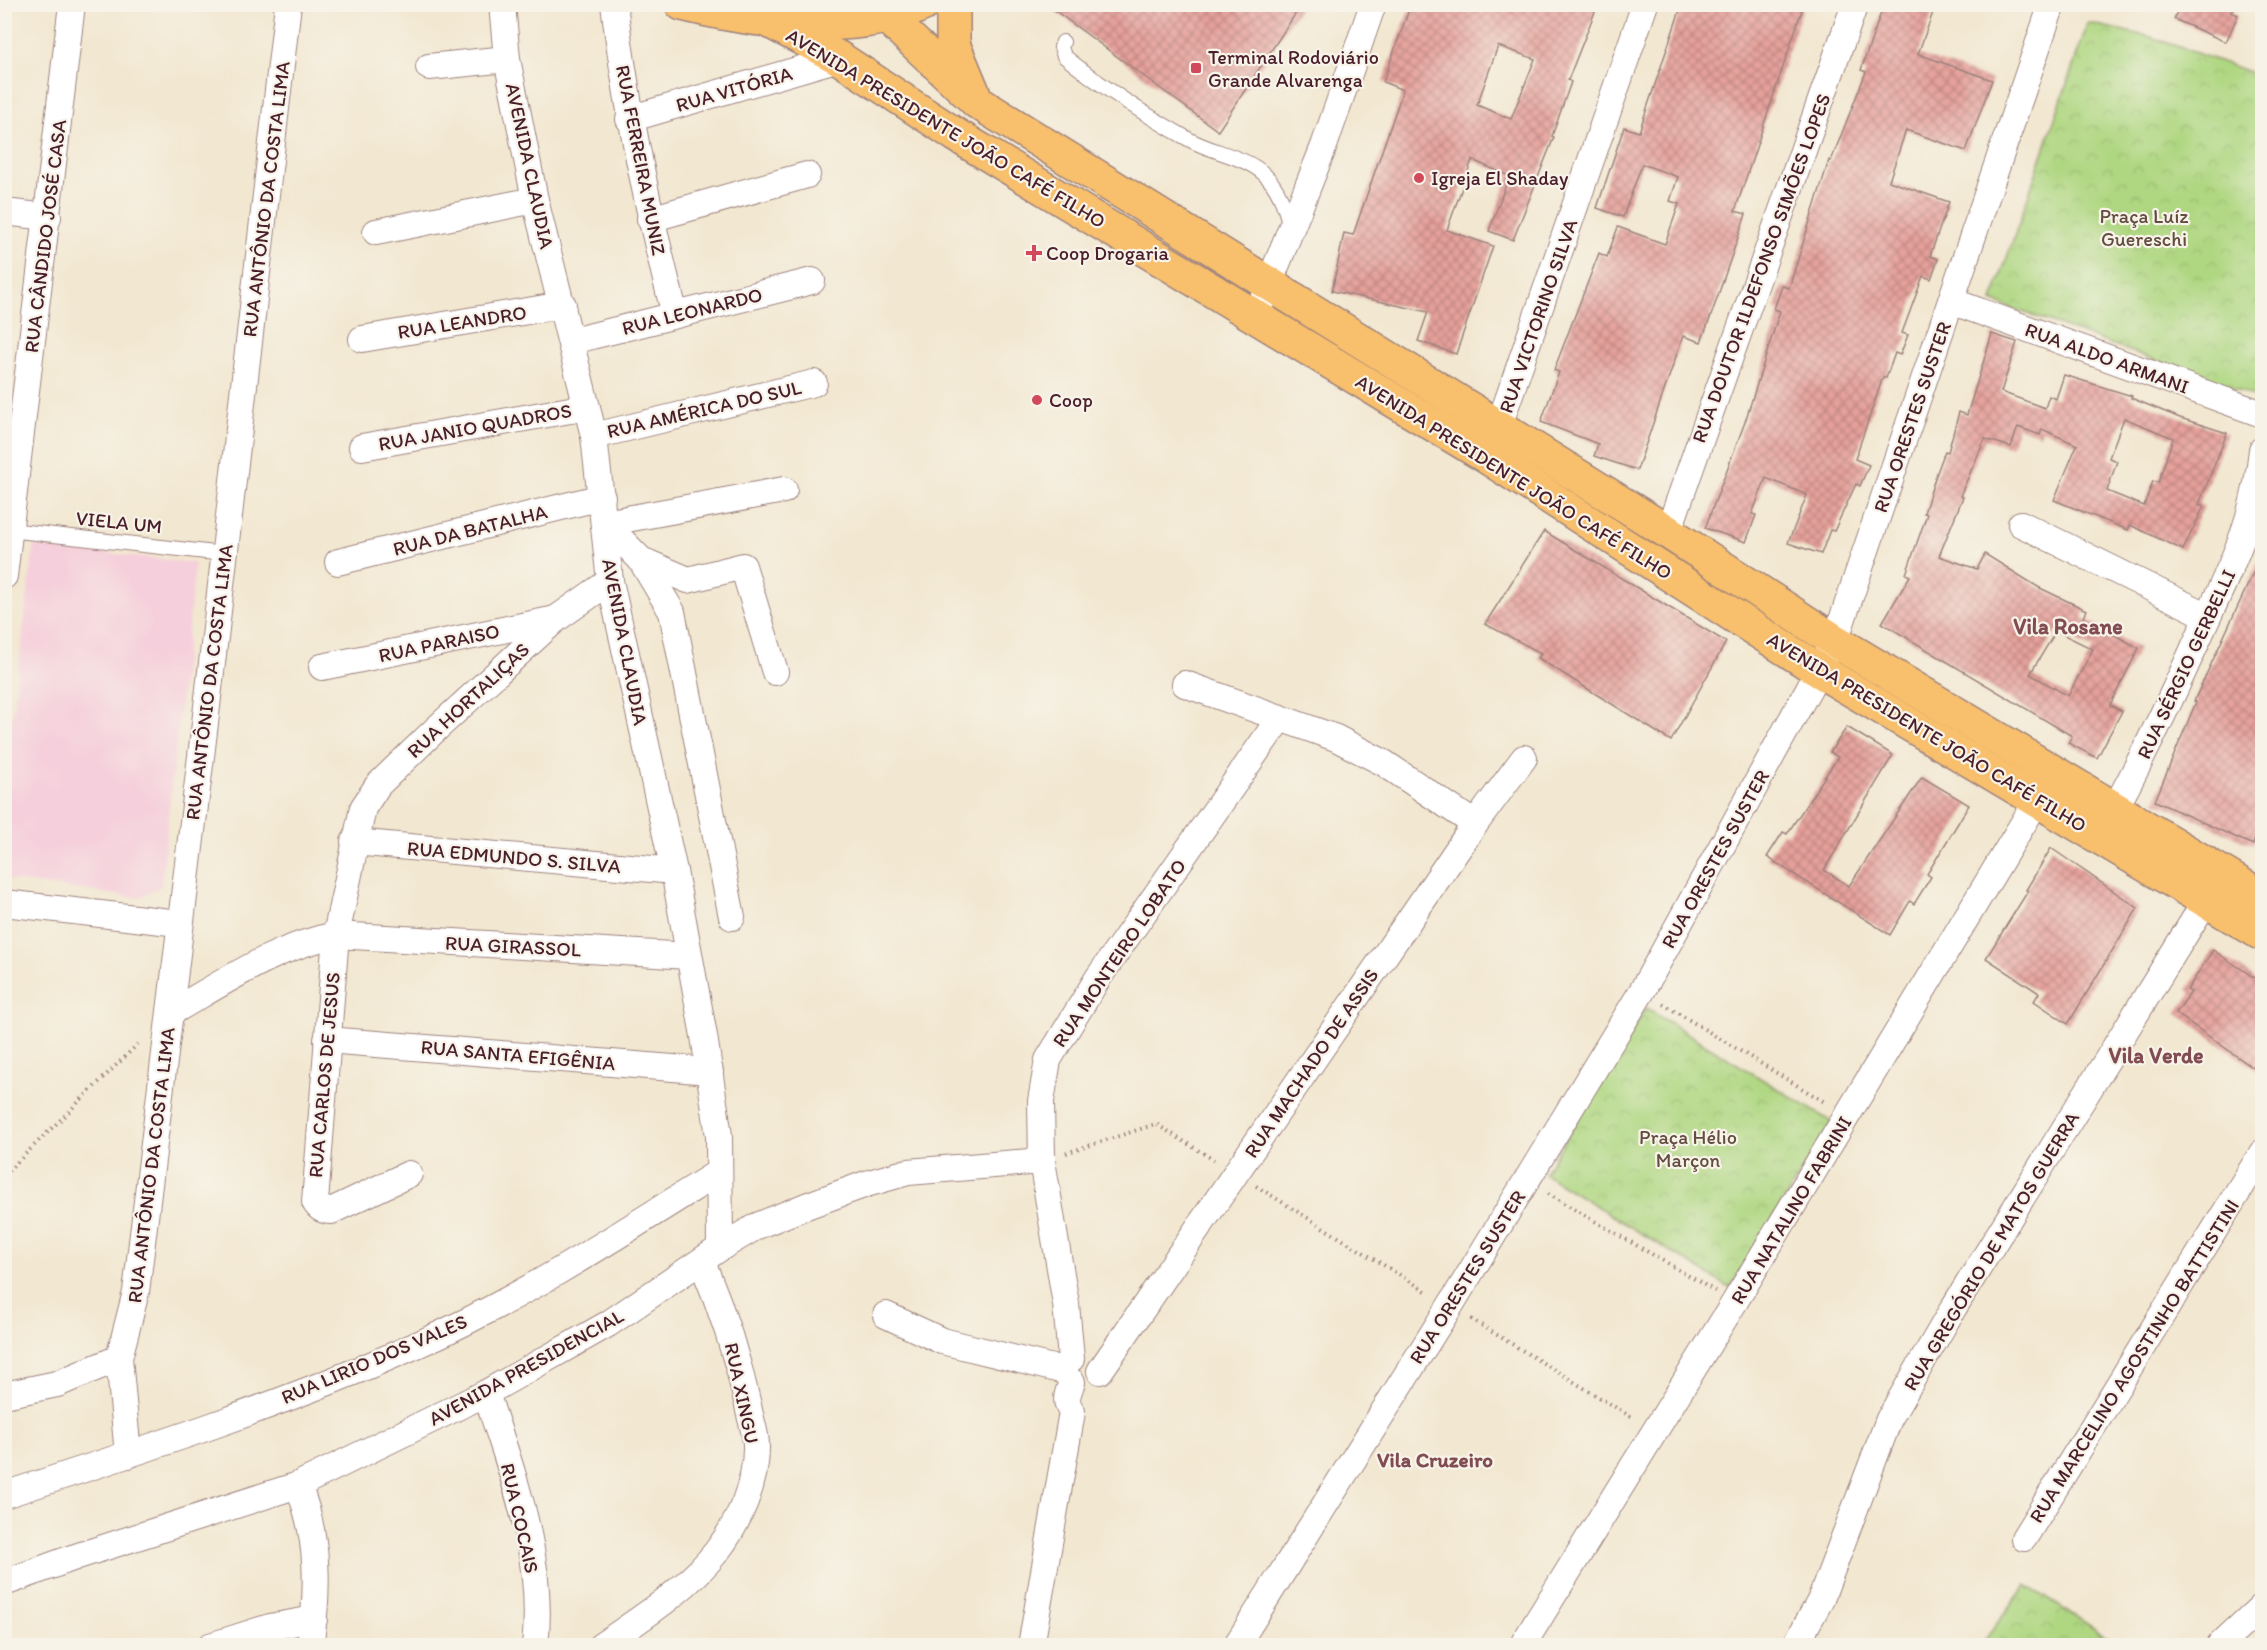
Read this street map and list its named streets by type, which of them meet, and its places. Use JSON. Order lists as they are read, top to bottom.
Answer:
{
  "streets": {
    "main road": ["AVENIDA PRESIDENTE JOÃO CAFÉ FILHO"],
    "street": [
      "RUA VITÓRIA",
      "RUA FERREIRA MUNIZ",
      "AVENIDA CLAUDIA",
      "RUA ANTÔNIO DA COSTA LIMA",
      "RUA CÂNDIDO JOSÉ CASA",
      "RUA DOUTOR ILDEFONSO SIMÕES LOPES",
      "RUA LEONARDO",
      "RUA VICTORINO SILVA",
      "RUA LEANDRO",
      "RUA ALDO ARMANI",
      "RUA AMÉRICA DO SUL",
      "RUA ORESTES SUSTER",
      "RUA JANIO QUADROS",
      "RUA DA BATALHA",
      "RUA PARAISO",
      "RUA SÉRGIO GERBELLI",
      "RUA HORTALIÇAS",
      "RUA EDMUNDO S. SILVA",
      "RUA GIRASSOL",
      "RUA MONTEIRO LOBATO",
      "RUA SANTA EFIGÊNIA",
      "RUA MACHADO DE ASSIS",
      "RUA CARLOS DE JESUS",
      "RUA NATALINO FABRINI",
      "RUA GREGÓRIO DE MATOS GUERRA",
      "RUA LIRIO DOS VALES",
      "RUA MARCELINO AGOSTINHO BATTISTINI",
      "AVENIDA PRESIDENCIAL",
      "RUA XINGU",
      "RUA COCAIS"
    ],
    "lane": ["VIELA UM"]
  },
  "crossings": [
    ["RUA VITÓRIA", "AVENIDA PRESIDENTE JOÃO CAFÉ FILHO"],
    ["RUA VITÓRIA", "RUA FERREIRA MUNIZ"],
    ["AVENIDA PRESIDENTE JOÃO CAFÉ FILHO", "RUA DOUTOR ILDEFONSO SIMÕES LOPES"],
    ["AVENIDA PRESIDENTE JOÃO CAFÉ FILHO", "RUA VICTORINO SILVA"],
    ["AVENIDA PRESIDENTE JOÃO CAFÉ FILHO", "RUA ORESTES SUSTER"],
    ["AVENIDA PRESIDENTE JOÃO CAFÉ FILHO", "RUA SÉRGIO GERBELLI"],
    ["AVENIDA PRESIDENTE JOÃO CAFÉ FILHO", "RUA NATALINO FABRINI"],
    ["AVENIDA PRESIDENTE JOÃO CAFÉ FILHO", "RUA GREGÓRIO DE MATOS GUERRA"],
    ["RUA FERREIRA MUNIZ", "RUA LEONARDO"],
    ["AVENIDA CLAUDIA", "RUA LEONARDO"],
    ["AVENIDA CLAUDIA", "RUA LEANDRO"],
    ["AVENIDA CLAUDIA", "RUA AMÉRICA DO SUL"],
    ["AVENIDA CLAUDIA", "RUA JANIO QUADROS"],
    ["AVENIDA CLAUDIA", "RUA DA BATALHA"],
    ["AVENIDA CLAUDIA", "RUA HORTALIÇAS"],
    ["AVENIDA CLAUDIA", "RUA EDMUNDO S. SILVA"],
    ["AVENIDA CLAUDIA", "RUA GIRASSOL"],
    ["AVENIDA CLAUDIA", "RUA SANTA EFIGÊNIA"],
    ["AVENIDA CLAUDIA", "RUA LIRIO DOS VALES"],
    ["AVENIDA CLAUDIA", "AVENIDA PRESIDENCIAL"],
    ["AVENIDA CLAUDIA", "RUA XINGU"],
    ["RUA ANTÔNIO DA COSTA LIMA", "VIELA UM"],
    ["RUA ANTÔNIO DA COSTA LIMA", "RUA GIRASSOL"],
    ["RUA ANTÔNIO DA COSTA LIMA", "RUA LIRIO DOS VALES"],
    ["RUA CÂNDIDO JOSÉ CASA", "VIELA UM"],
    ["RUA ALDO ARMANI", "RUA ORESTES SUSTER"],
    ["RUA PARAISO", "RUA HORTALIÇAS"],
    ["RUA HORTALIÇAS", "RUA EDMUNDO S. SILVA"],
    ["RUA HORTALIÇAS", "RUA CARLOS DE JESUS"],
    ["RUA EDMUNDO S. SILVA", "RUA CARLOS DE JESUS"],
    ["RUA GIRASSOL", "RUA CARLOS DE JESUS"],
    ["RUA MONTEIRO LOBATO", "RUA MACHADO DE ASSIS"],
    ["RUA MONTEIRO LOBATO", "AVENIDA PRESIDENCIAL"],
    ["RUA SANTA EFIGÊNIA", "RUA CARLOS DE JESUS"],
    ["AVENIDA PRESIDENCIAL", "RUA XINGU"],
    ["AVENIDA PRESIDENCIAL", "RUA COCAIS"]
  ],
  "districts": ["Vila Rosane", "Vila Verde", "Vila Cruzeiro"],
  "parks": ["Praça Luíz Guereschi", "Praça Hélio Marçon"],
  "places": {
    "transit": ["Terminal Rodoviário Grande Alvarenga"],
    "other": ["Igreja El Shaday", "Coop"],
    "health": ["Coop Drogaria"]
  }
}
